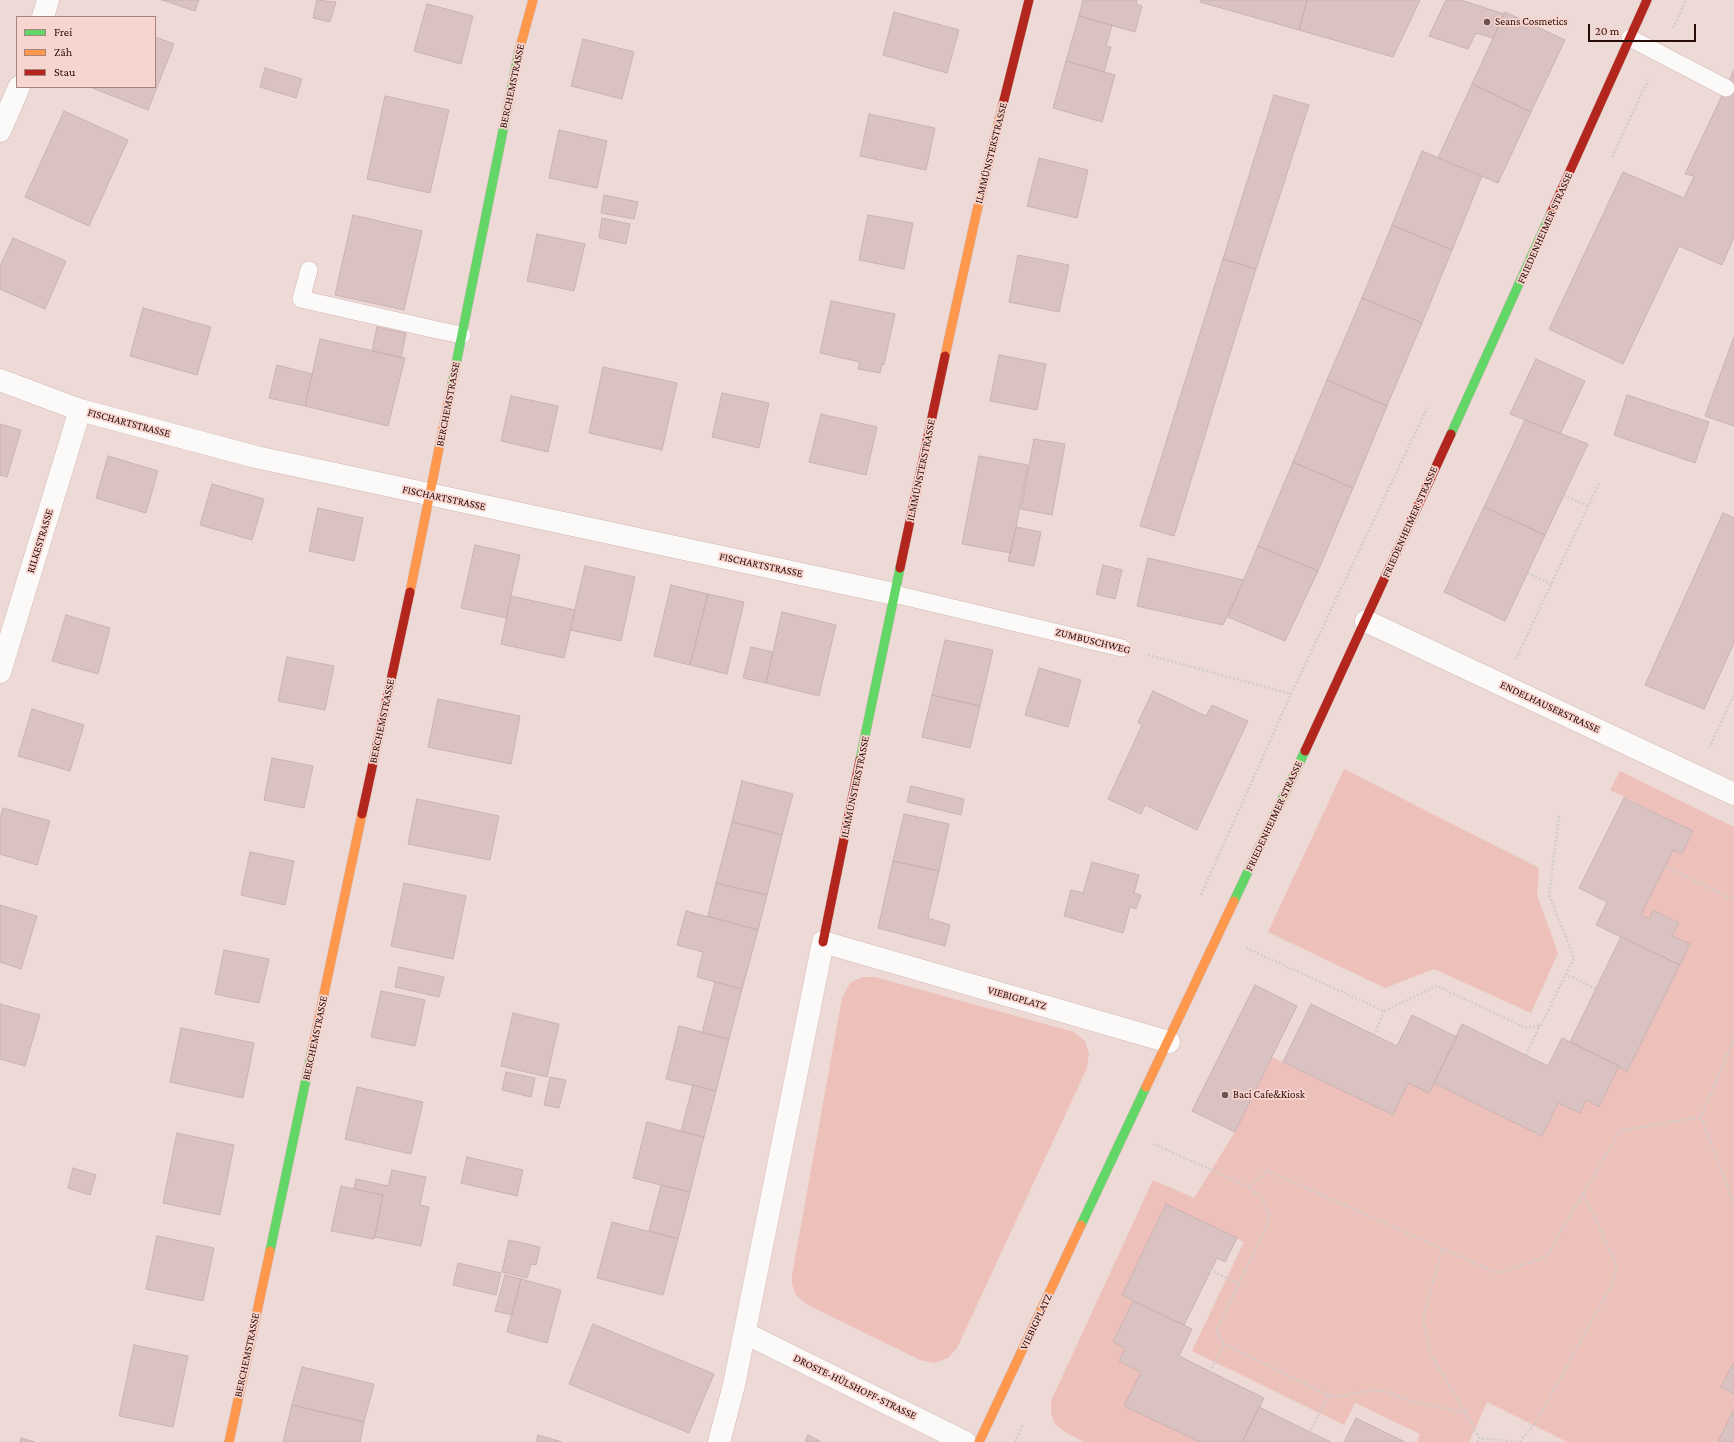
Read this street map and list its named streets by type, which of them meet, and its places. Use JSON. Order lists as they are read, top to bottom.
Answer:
{
  "streets": {
    "street": [
      "BERCHEMSTRASSE",
      "ILMMÜNSTERSTRASSE",
      "FRIEDENHEIMER STRASSE",
      "FISCHARTSTRASSE",
      "RILKESTRASSE",
      "ENDELHAUSERSTRASSE",
      "VIEBIGPLATZ",
      "DROSTE-HÜLSHOFF-STRASSE"
    ],
    "lane": ["ZUMBUSCHWEG"]
  },
  "crossings": [
    ["BERCHEMSTRASSE", "FISCHARTSTRASSE"],
    ["ILMMÜNSTERSTRASSE", "FISCHARTSTRASSE"],
    ["ILMMÜNSTERSTRASSE", "ZUMBUSCHWEG"],
    ["ILMMÜNSTERSTRASSE", "VIEBIGPLATZ"],
    ["FRIEDENHEIMER STRASSE", "ENDELHAUSERSTRASSE"],
    ["FRIEDENHEIMER STRASSE", "VIEBIGPLATZ"],
    ["FISCHARTSTRASSE", "RILKESTRASSE"],
    ["FISCHARTSTRASSE", "ZUMBUSCHWEG"]
  ],
  "places": ["Seans Cosmetics", "Baci Cafe&Kiosk"],
  "legend": ["Frei", "Zäh", "Stau"],
  "scale_bar": "20 m"
}
